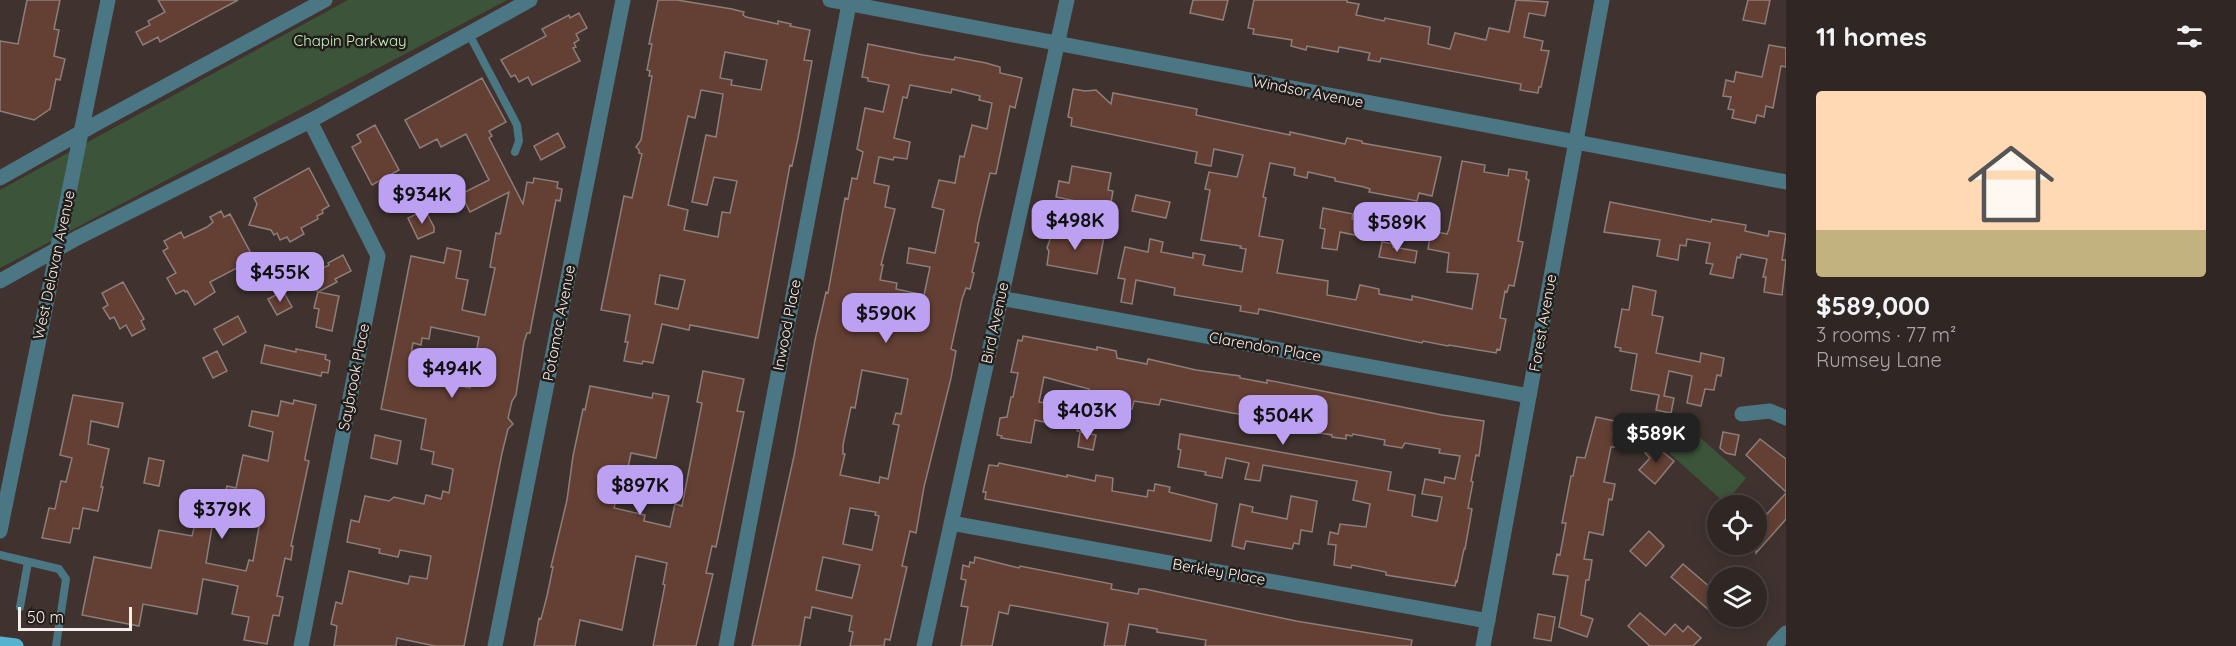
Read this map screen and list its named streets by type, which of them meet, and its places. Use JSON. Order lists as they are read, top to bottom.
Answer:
{
  "streets": {
    "street": [
      "Windsor Avenue",
      "West Delavan Avenue",
      "Potomac Avenue",
      "Bird Avenue",
      "Forest Avenue",
      "Inwood Place",
      "Clarendon Place",
      "Saybrook Place",
      "Berkley Place"
    ]
  },
  "crossings": [
    ["Windsor Avenue", "Bird Avenue"],
    ["Windsor Avenue", "Forest Avenue"],
    ["Windsor Avenue", "Inwood Place"],
    ["Bird Avenue", "Clarendon Place"],
    ["Bird Avenue", "Berkley Place"],
    ["Forest Avenue", "Clarendon Place"],
    ["Forest Avenue", "Berkley Place"]
  ],
  "parks": ["Chapin Parkway"],
  "scale_bar": "50 m",
  "page": {
    "heading": "11 homes",
    "list": [
      {
        "name": "$589,000",
        "note": "3 rooms · 77 m² · Rumsey Lane"
      }
    ],
    "price": [
      "$934K",
      "$498K",
      "$589K",
      "$455K",
      "$590K",
      "$494K",
      "$403K",
      "$504K",
      "$589K",
      "$897K",
      "$379K"
    ],
    "scale": "50 m"
  }
}
